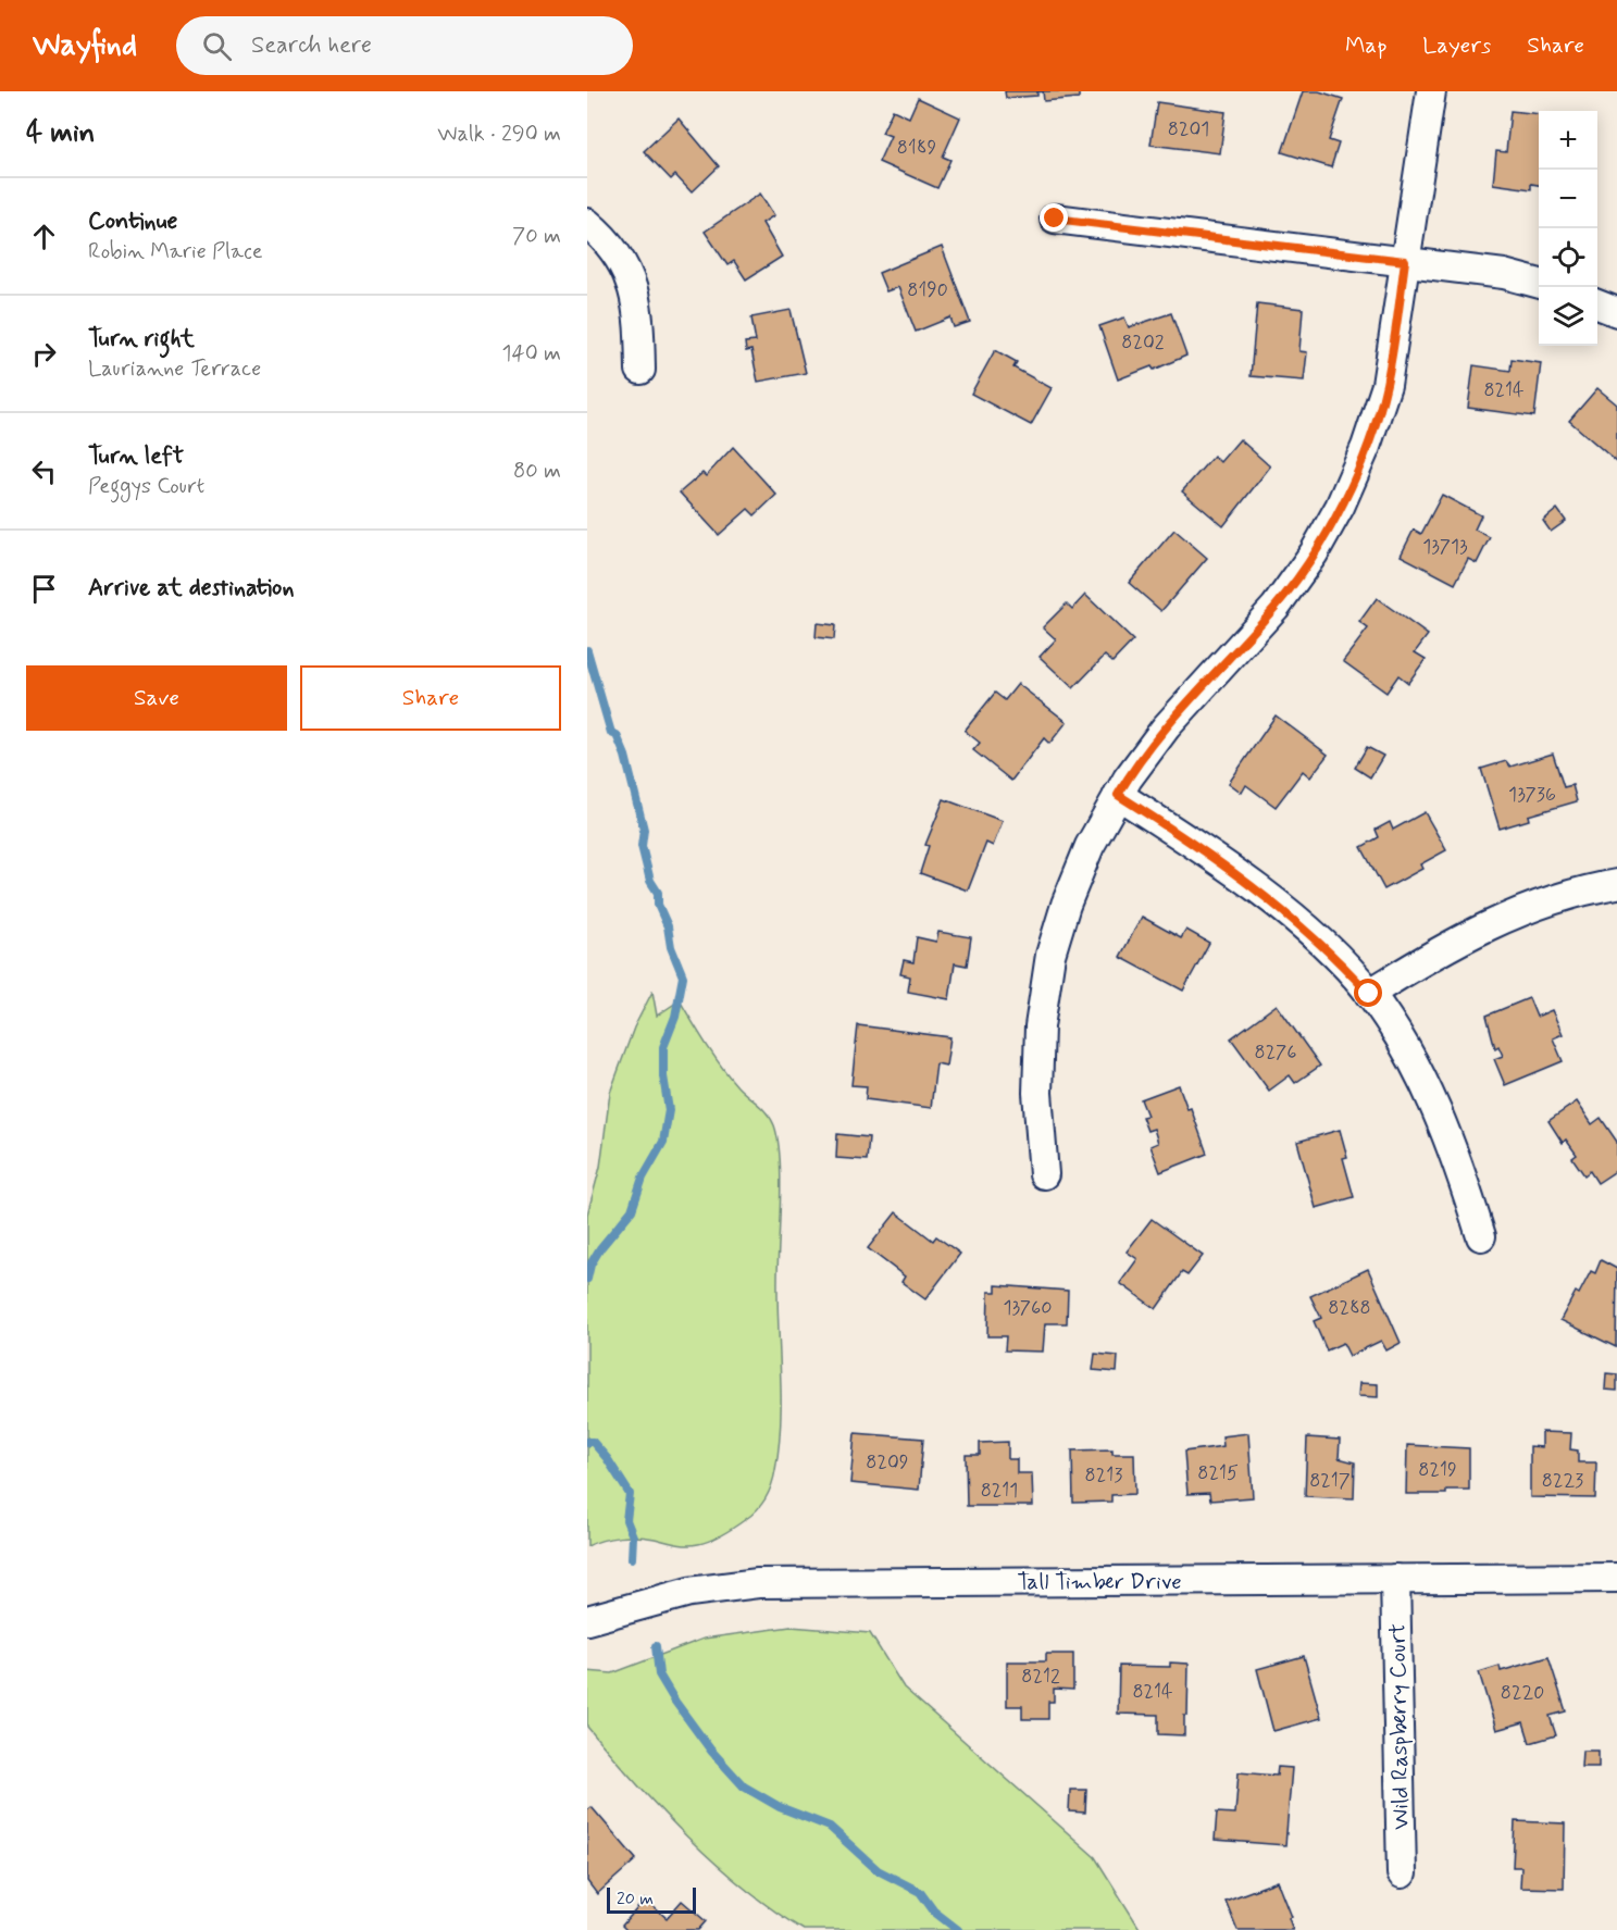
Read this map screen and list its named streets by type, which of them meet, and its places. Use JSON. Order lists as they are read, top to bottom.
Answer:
{
  "streets": {
    "street": ["Tall Timber Drive", "Wild Raspberry Court"]
  },
  "crossings": [
    ["Tall Timber Drive", "Wild Raspberry Court"]
  ],
  "house_numbers": [
    "8201",
    "8189",
    "8190",
    "8202",
    "8214",
    "13713",
    "13736",
    "8276",
    "13760",
    "8288",
    "8209",
    "8219",
    "8215",
    "8213",
    "8217",
    "8223",
    "8211",
    "8212",
    "8214",
    "8220"
  ],
  "scale_bar": "20 m",
  "page": {
    "header": "Wayfind",
    "search": "Search here",
    "nav": ["Map", "Layers", "Share"],
    "heading": ["4 min", "Walk · 290 m"],
    "map_buttons": ["+", "−"],
    "list": [
      ["Continue", "Robin Marie Place", "70 m"],
      ["Turn right", "Laurianne Terrace", "140 m"],
      ["Turn left", "Peggys Court", "80 m"],
      "Arrive at destination"
    ],
    "buttons": ["Save", "Share"],
    "scale": "20 m"
  }
}
